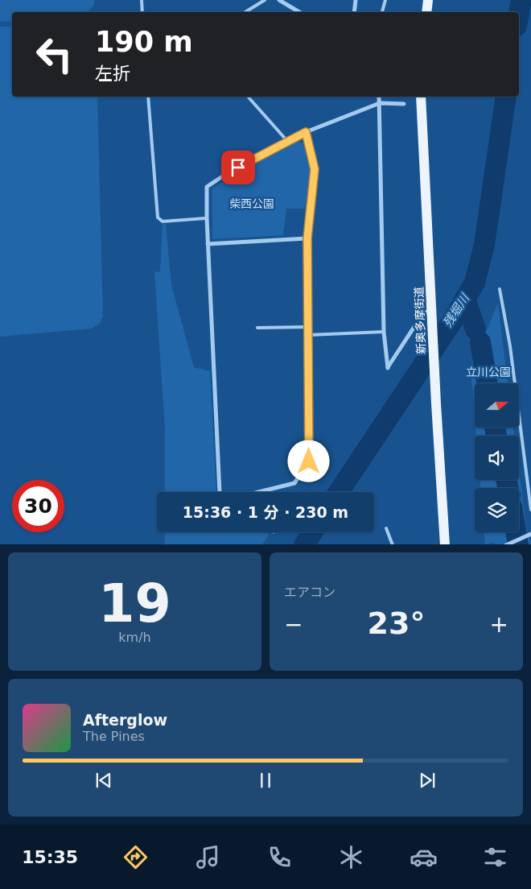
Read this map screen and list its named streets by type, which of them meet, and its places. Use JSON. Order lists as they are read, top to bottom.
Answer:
{
  "streets": {
    "main road": ["新奥多摩街道"]
  },
  "water": ["残堀川"],
  "parks": ["柴西公園", "立川公園"],
  "north": "right",
  "page": {
    "turn": ["190 m", "左折"],
    "limit": "30",
    "trip": "15:36 · 1 分 · 230 m",
    "tile": [
      ["19", "km/h"],
      "エアコン"
    ],
    "heat": ["−", "23°", "+"],
    "song": ["Afterglow", "The Pines"],
    "tabs": "15:35"
  }
}
